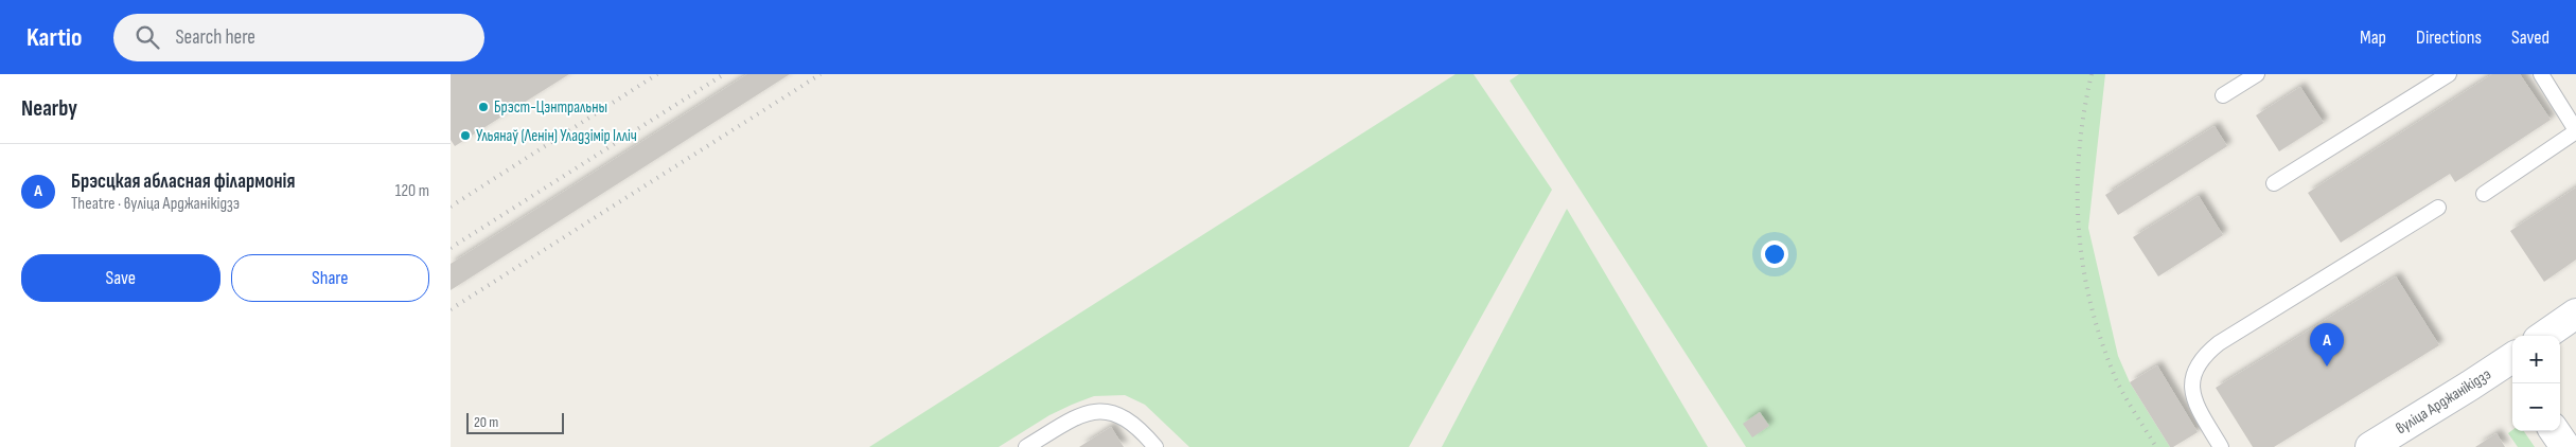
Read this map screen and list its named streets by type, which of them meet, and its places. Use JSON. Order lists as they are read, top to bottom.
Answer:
{
  "streets": {
    "main road": ["вуліца Арджанікідзэ"]
  },
  "places": ["Брэст-Цэнтральны", "Ульянаў (Ленін) Уладзімір Ілліч"],
  "scale_bar": "20 m",
  "page": {
    "header": "Kartio",
    "search": "Search here",
    "nav": ["Map", "Directions", "Saved"],
    "heading": "Nearby",
    "list": [
      {
        "mark": "A",
        "name": "Брэсцкая абласная філармонія",
        "note": "Theatre · вуліца Арджанікідзэ",
        "value": "120 m"
      }
    ],
    "buttons": ["Save", "Share"],
    "pins": "A",
    "map_buttons": ["+", "−"],
    "scale": "20 m"
  }
}
